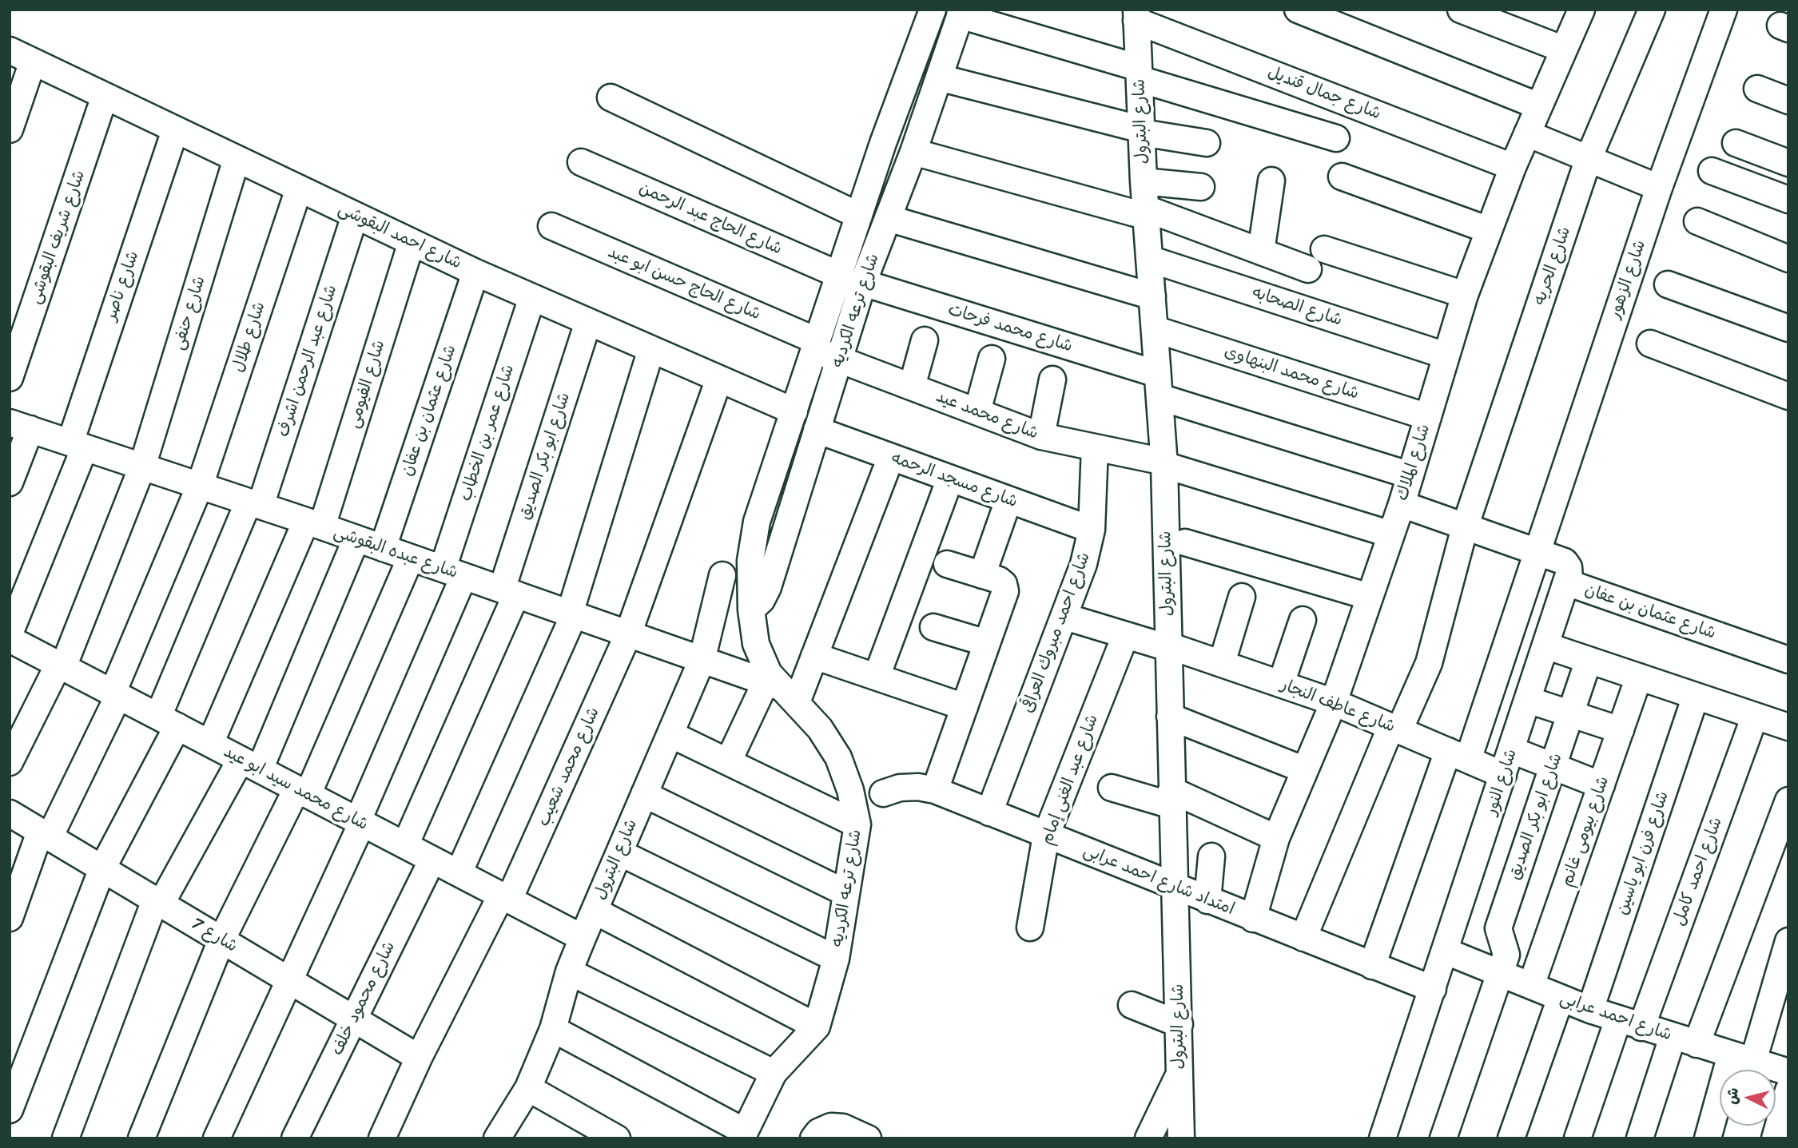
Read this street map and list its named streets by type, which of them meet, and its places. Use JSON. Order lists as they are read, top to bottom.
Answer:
{
  "streets": {
    "street": [
      "شارع جمال قنديل",
      "شارع البترول",
      "شارع الحاج عبد الرحمن",
      "شارع احمد البقوشى",
      "شارع شريف البقوشى",
      "شارع الحريه",
      "شارع الزهور",
      "شارع الحاج حسن ابو عبد",
      "شارع ناصر",
      "شارع الصحابه",
      "شارع ترعه الكرديه",
      "شارع حنفى",
      "شارع محمد فرحات",
      "شارع طلال",
      "شارع عبد الرحمن اشرف",
      "شارع محمد البنهاوى",
      "شارع الفيومى",
      "شارع عثمان بن عفان",
      "شارع محمد عيد",
      "شارع عمر بن الخطاب",
      "شارع ابو بكر الصديق",
      "شارع الملاك",
      "شارع مسجد الرحمه",
      "شارع عبده البقوشى",
      "شارع احمد مبروك العراقى",
      "شارع عاطف النجار",
      "شارع محمد شعيب",
      "شارع عبد الغنى إمام",
      "شارع النور",
      "شارع محمد سيد ابو عيد",
      "شارع بيومى غانم",
      "شارع فرن ابو ياسين",
      "شارع احمد كامل",
      "امتداد شارع احمد عرابى",
      "شارع 7",
      "شارع محمود خلف",
      "شارع احمد عرابى"
    ]
  },
  "crossings": [
    ["شارع جمال قنديل", "شارع البترول"],
    ["شارع جمال قنديل", "شارع الملاك"],
    ["شارع البترول", "شارع الصحابه"],
    ["شارع البترول", "شارع محمد فرحات"],
    ["شارع البترول", "شارع محمد البنهاوى"],
    ["شارع البترول", "شارع محمد عيد"],
    ["شارع البترول", "شارع عبده البقوشى"],
    ["شارع البترول", "شارع عاطف النجار"],
    ["شارع البترول", "شارع محمد سيد ابو عيد"],
    ["شارع البترول", "امتداد شارع احمد عرابى"],
    ["شارع الحاج عبد الرحمن", "شارع ترعه الكرديه"],
    ["شارع احمد البقوشى", "شارع شريف البقوشى"],
    ["شارع احمد البقوشى", "شارع ناصر"],
    ["شارع احمد البقوشى", "شارع ترعه الكرديه"],
    ["شارع احمد البقوشى", "شارع حنفى"],
    ["شارع احمد البقوشى", "شارع طلال"],
    ["شارع احمد البقوشى", "شارع عبد الرحمن اشرف"],
    ["شارع احمد البقوشى", "شارع الفيومى"],
    ["شارع احمد البقوشى", "شارع عثمان بن عفان"],
    ["شارع احمد البقوشى", "شارع عمر بن الخطاب"],
    ["شارع احمد البقوشى", "شارع ابو بكر الصديق"],
    ["شارع احمد البقوشى", "شارع محمد شعيب"],
    ["شارع الحريه", "شارع عثمان بن عفان"],
    ["شارع الحريه", "شارع عاطف النجار"],
    ["شارع الزهور", "شارع عثمان بن عفان"],
    ["شارع الزهور", "شارع عاطف النجار"],
    ["شارع الزهور", "امتداد شارع احمد عرابى"],
    ["شارع الحاج حسن ابو عبد", "شارع ترعه الكرديه"],
    ["شارع الحاج حسن ابو عبد", "شارع محمد عيد"],
    ["شارع ناصر", "شارع عبده البقوشى"],
    ["شارع الصحابه", "شارع الملاك"],
    ["شارع ترعه الكرديه", "شارع محمد فرحات"],
    ["شارع ترعه الكرديه", "شارع محمد عيد"],
    ["شارع ترعه الكرديه", "شارع مسجد الرحمه"],
    ["شارع ترعه الكرديه", "شارع عبده البقوشى"],
    ["شارع حنفى", "شارع عبده البقوشى"],
    ["شارع حنفى", "شارع محمد سيد ابو عيد"],
    ["شارع محمد فرحات", "شارع الملاك"],
    ["شارع طلال", "شارع عبده البقوشى"],
    ["شارع طلال", "شارع محمد سيد ابو عيد"],
    ["شارع عبد الرحمن اشرف", "شارع عبده البقوشى"],
    ["شارع عبد الرحمن اشرف", "شارع محمد سيد ابو عيد"],
    ["شارع عبد الرحمن اشرف", "شارع 7"],
    ["شارع محمد البنهاوى", "شارع الملاك"],
    ["شارع الفيومى", "شارع عبده البقوشى"],
    ["شارع الفيومى", "شارع محمد سيد ابو عيد"],
    ["شارع عثمان بن عفان", "شارع الملاك"],
    ["شارع عثمان بن عفان", "شارع عبده البقوشى"],
    ["شارع عثمان بن عفان", "شارع النور"],
    ["شارع محمد عيد", "شارع الملاك"],
    ["شارع محمد عيد", "شارع احمد مبروك العراقى"],
    ["شارع عمر بن الخطاب", "شارع عبده البقوشى"],
    ["شارع ابو بكر الصديق", "شارع عبده البقوشى"],
    ["شارع ابو بكر الصديق", "شارع محمد سيد ابو عيد"],
    ["شارع ابو بكر الصديق", "شارع احمد عرابى"],
    ["شارع الملاك", "شارع عاطف النجار"],
    ["شارع الملاك", "امتداد شارع احمد عرابى"],
    ["شارع مسجد الرحمه", "شارع احمد مبروك العراقى"],
    ["شارع عبده البقوشى", "شارع محمد شعيب"],
    ["شارع احمد مبروك العراقى", "شارع عاطف النجار"],
    ["شارع احمد مبروك العراقى", "امتداد شارع احمد عرابى"],
    ["شارع عاطف النجار", "شارع عبد الغنى إمام"],
    ["شارع عاطف النجار", "شارع النور"],
    ["شارع محمد شعيب", "شارع محمد سيد ابو عيد"],
    ["شارع محمد شعيب", "شارع 7"],
    ["شارع عبد الغنى إمام", "امتداد شارع احمد عرابى"],
    ["شارع النور", "امتداد شارع احمد عرابى"],
    ["شارع النور", "شارع احمد عرابى"],
    ["شارع محمد سيد ابو عيد", "شارع محمود خلف"],
    ["شارع بيومى غانم", "شارع احمد عرابى"],
    ["شارع فرن ابو ياسين", "شارع احمد عرابى"],
    ["شارع احمد كامل", "شارع احمد عرابى"],
    ["شارع 7", "شارع محمود خلف"]
  ],
  "north": "left"
}
